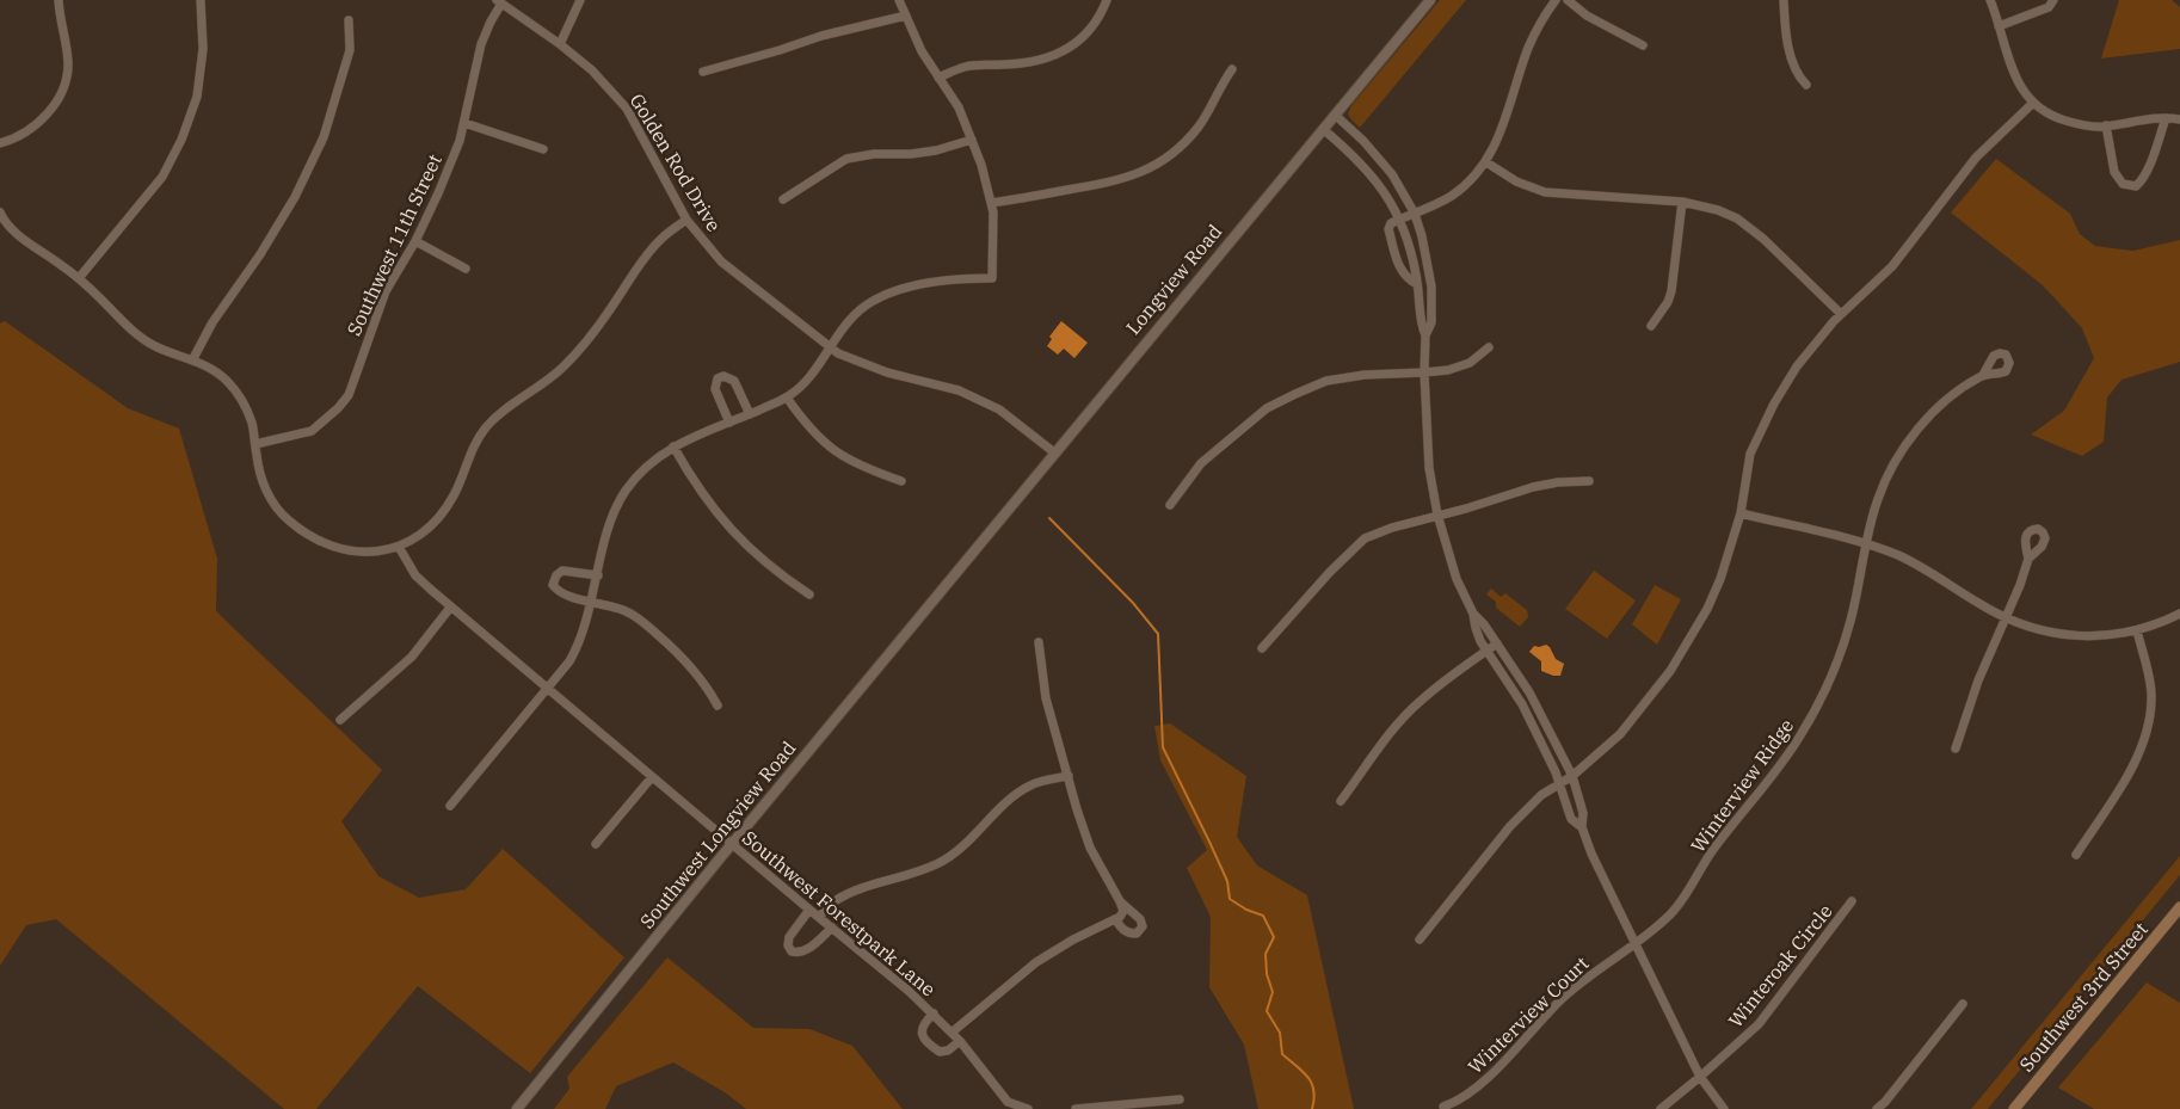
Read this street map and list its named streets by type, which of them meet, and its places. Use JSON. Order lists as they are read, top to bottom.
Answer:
{
  "streets": {
    "main road": ["Southwest 3rd Street"],
    "street": [
      "Golden Rod Drive",
      "Southwest 11th Street",
      "Longview Road",
      "Winterview Ridge",
      "Southwest Longview Road",
      "Southwest Forestpark Lane",
      "Winteroak Circle",
      "Winterview Court"
    ]
  },
  "crossings": [
    ["Golden Rod Drive", "Southwest 11th Street"],
    ["Golden Rod Drive", "Longview Road"],
    ["Longview Road", "Southwest Longview Road"],
    ["Winterview Ridge", "Winterview Court"],
    ["Southwest Longview Road", "Southwest Forestpark Lane"]
  ]
}
